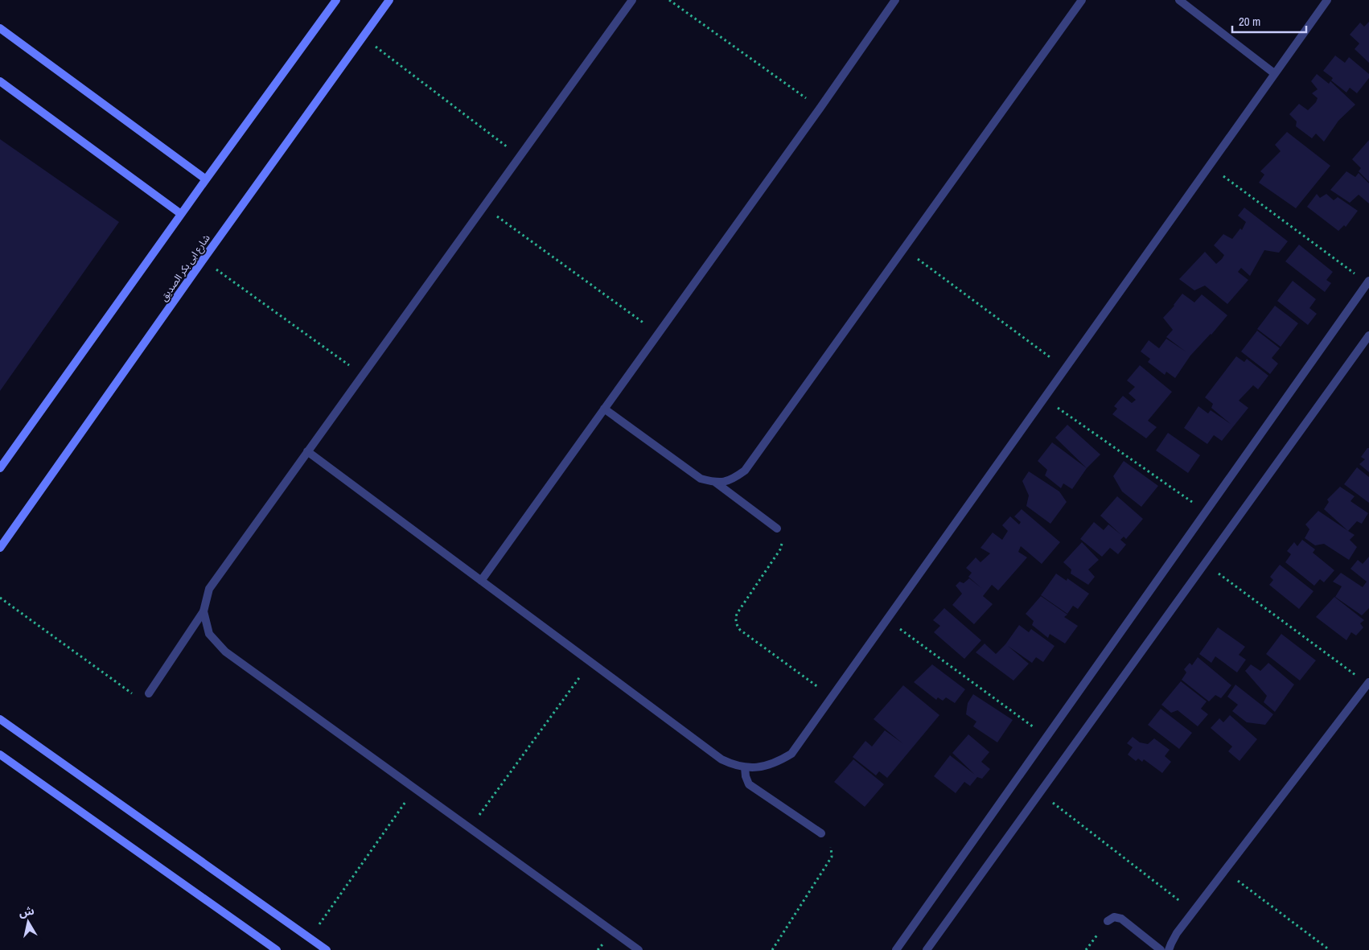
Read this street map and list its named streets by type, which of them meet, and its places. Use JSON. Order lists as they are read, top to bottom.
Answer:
{
  "streets": {
    "main road": ["شارع ابى بكر الصديق"]
  },
  "scale_bar": "20 m",
  "north": "top"
}
